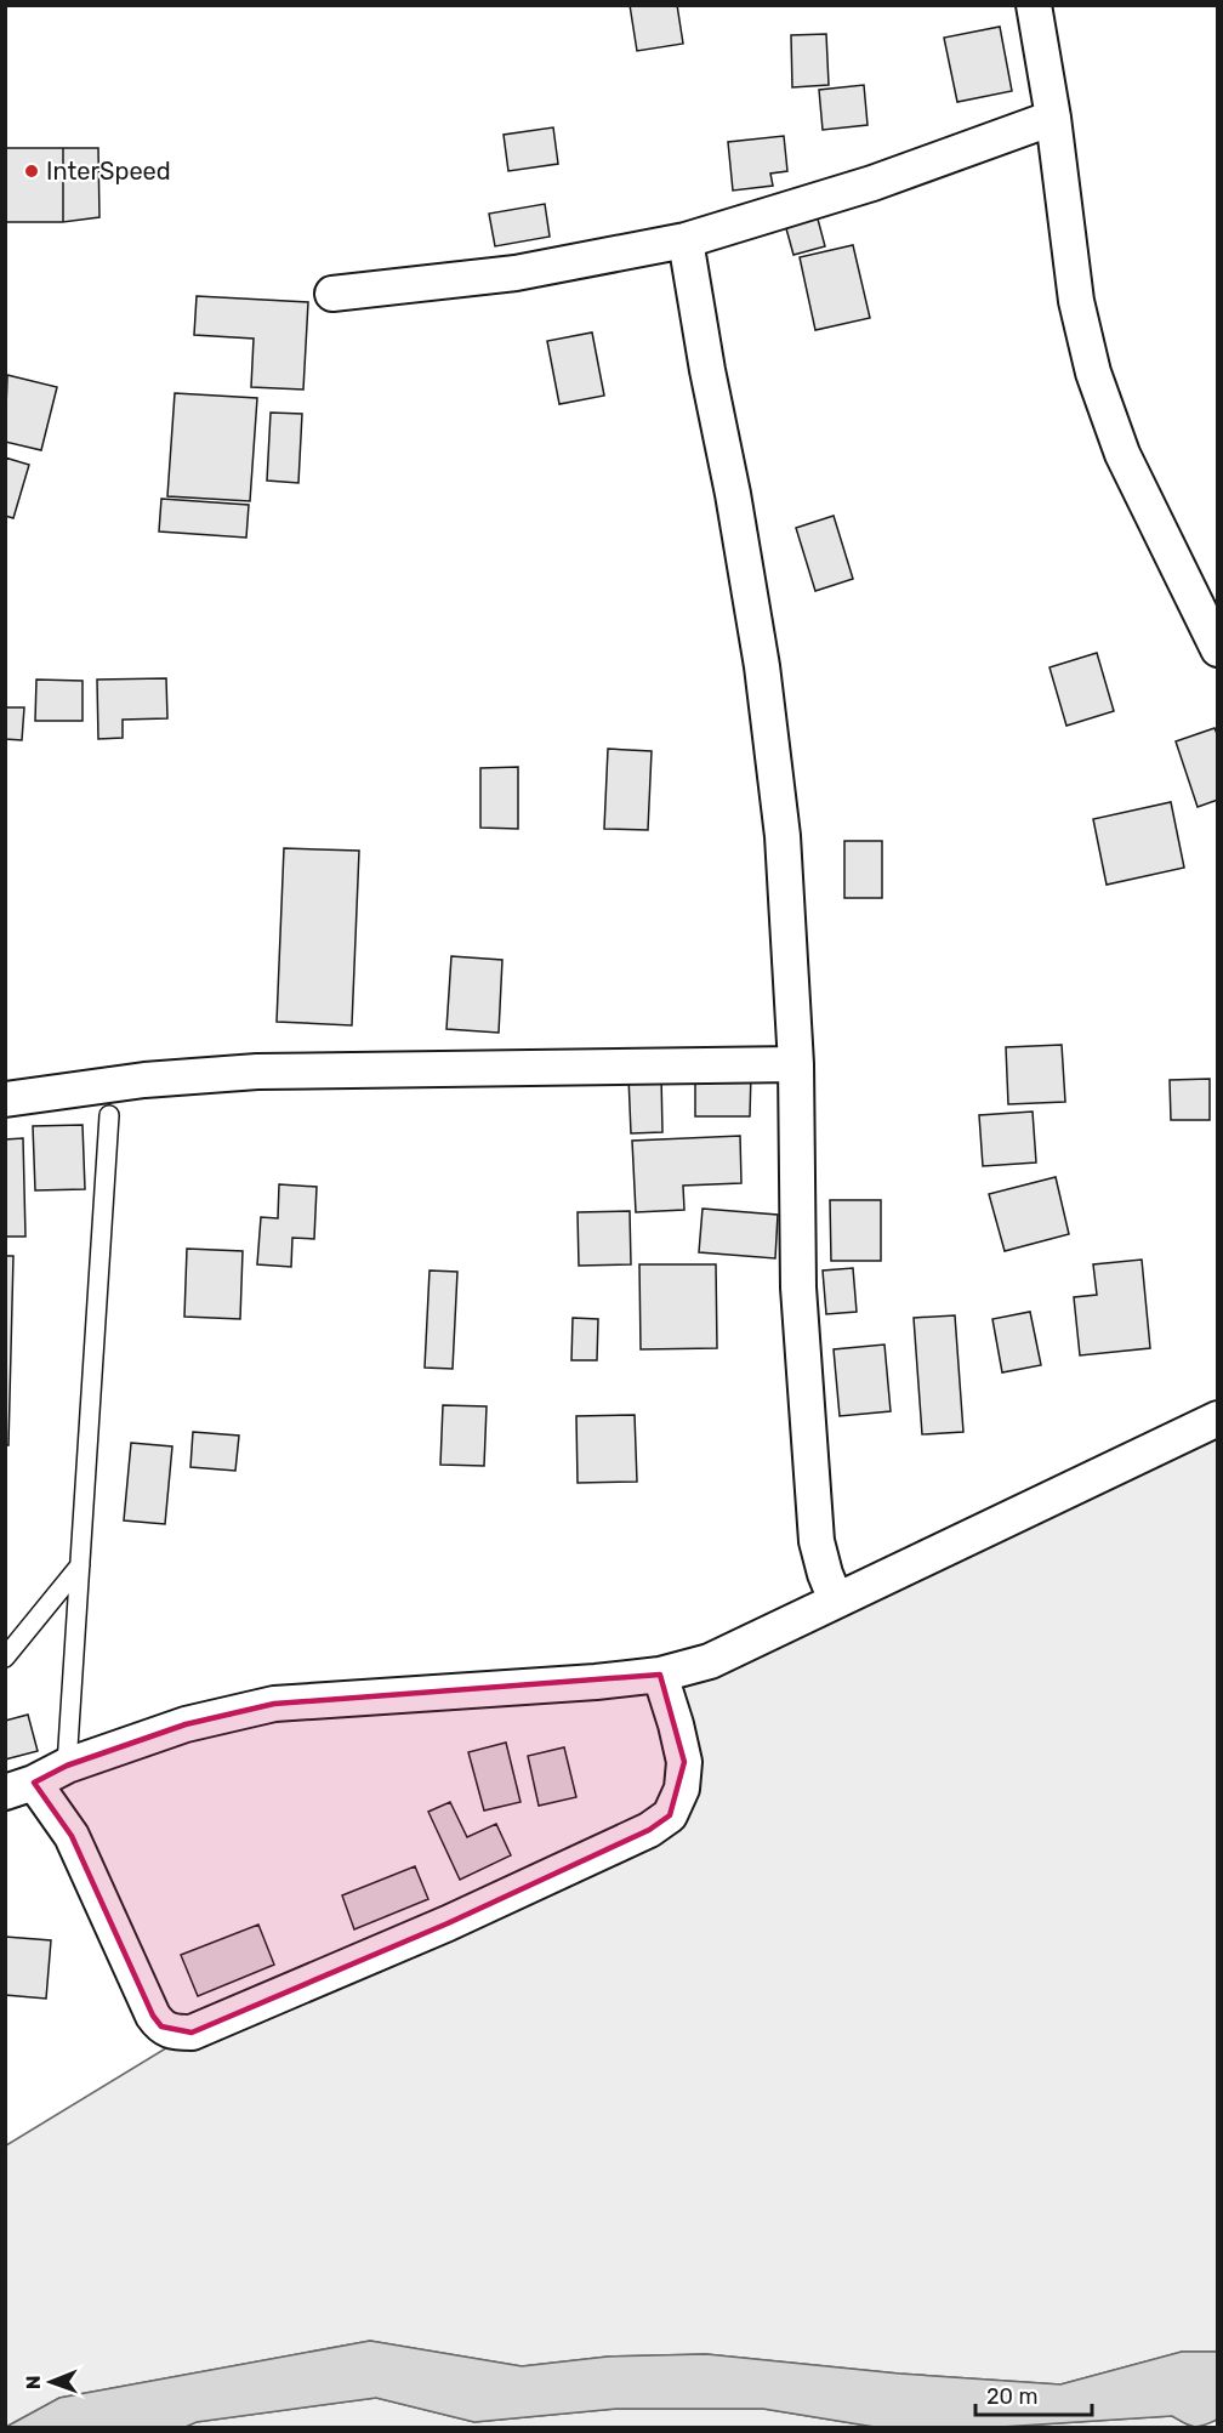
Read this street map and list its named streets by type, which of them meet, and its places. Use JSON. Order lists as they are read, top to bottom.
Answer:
{
  "places": ["InterSpeed"],
  "scale_bar": "20 m",
  "north": "left"
}
